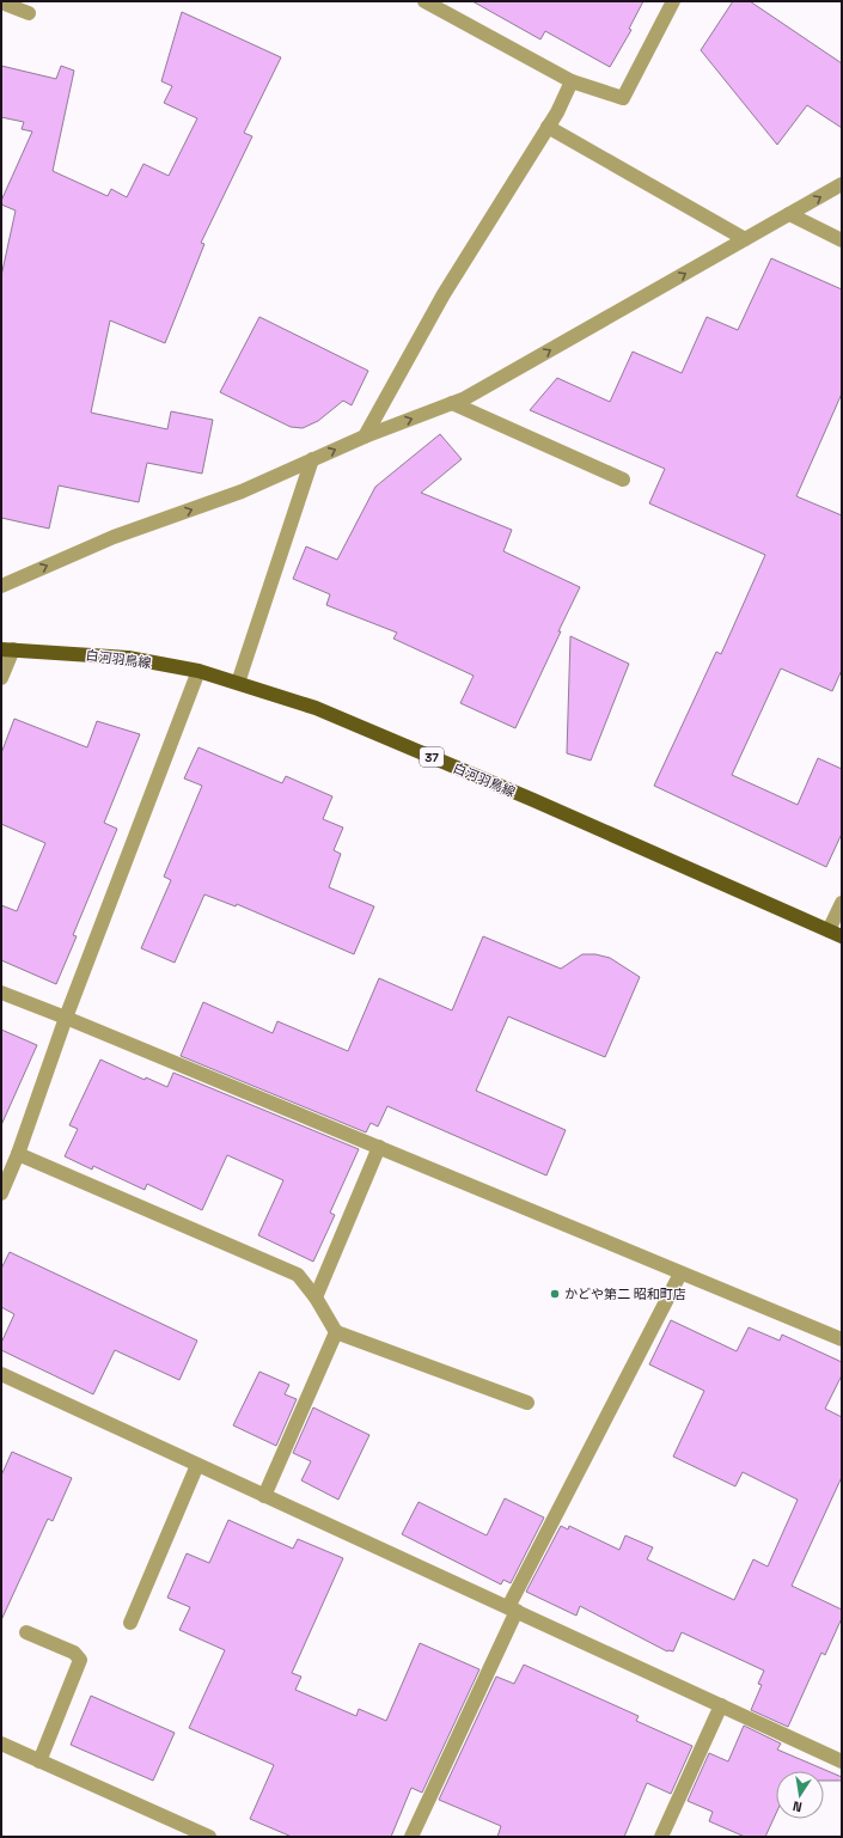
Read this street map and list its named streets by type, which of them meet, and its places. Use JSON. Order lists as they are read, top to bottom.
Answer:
{
  "streets": {
    "main road": ["白河羽鳥線", "37"]
  },
  "places": ["かどや第二 昭和町店"],
  "north": "bottom"
}
